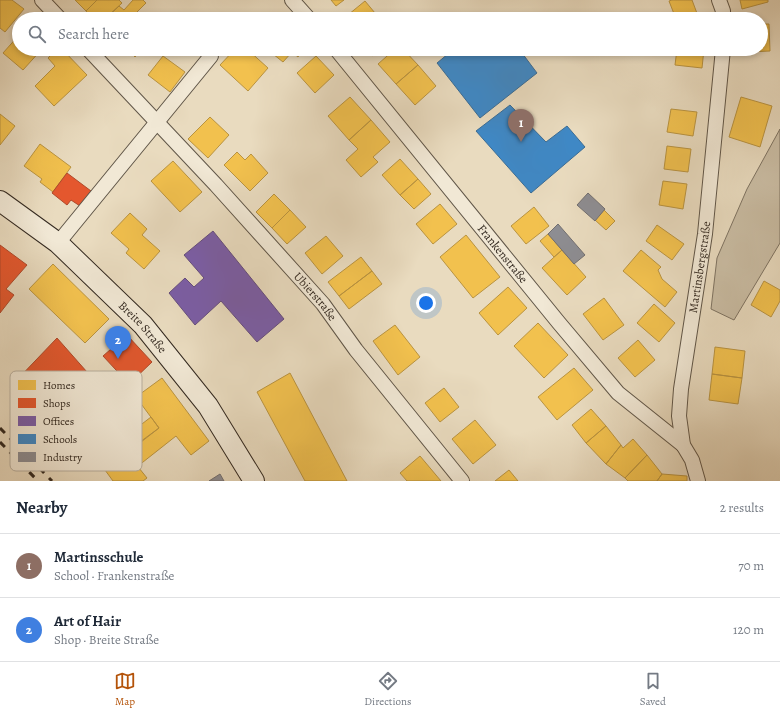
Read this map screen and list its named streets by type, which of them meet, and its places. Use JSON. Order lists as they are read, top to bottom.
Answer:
{
  "streets": {
    "street": [
      "Frankenstraße",
      "Martinsbergstraße",
      "Ubierstraße",
      "Breite Straße"
    ]
  },
  "crossings": [
    ["Frankenstraße", "Martinsbergstraße"]
  ],
  "legend": [
    "Homes",
    "Shops",
    "Offices",
    "Schools",
    "Industry"
  ],
  "page": {
    "search": "Search here",
    "pins": ["1", "2"],
    "heading": ["Nearby", "2 results"],
    "list": [
      {
        "mark": "1",
        "name": "Martinsschule",
        "note": "School · Frankenstraße",
        "value": "70 m"
      },
      {
        "mark": "2",
        "name": "Art of Hair",
        "note": "Shop · Breite Straße",
        "value": "120 m"
      }
    ],
    "nav": ["Map", "Directions", "Saved"]
  }
}
